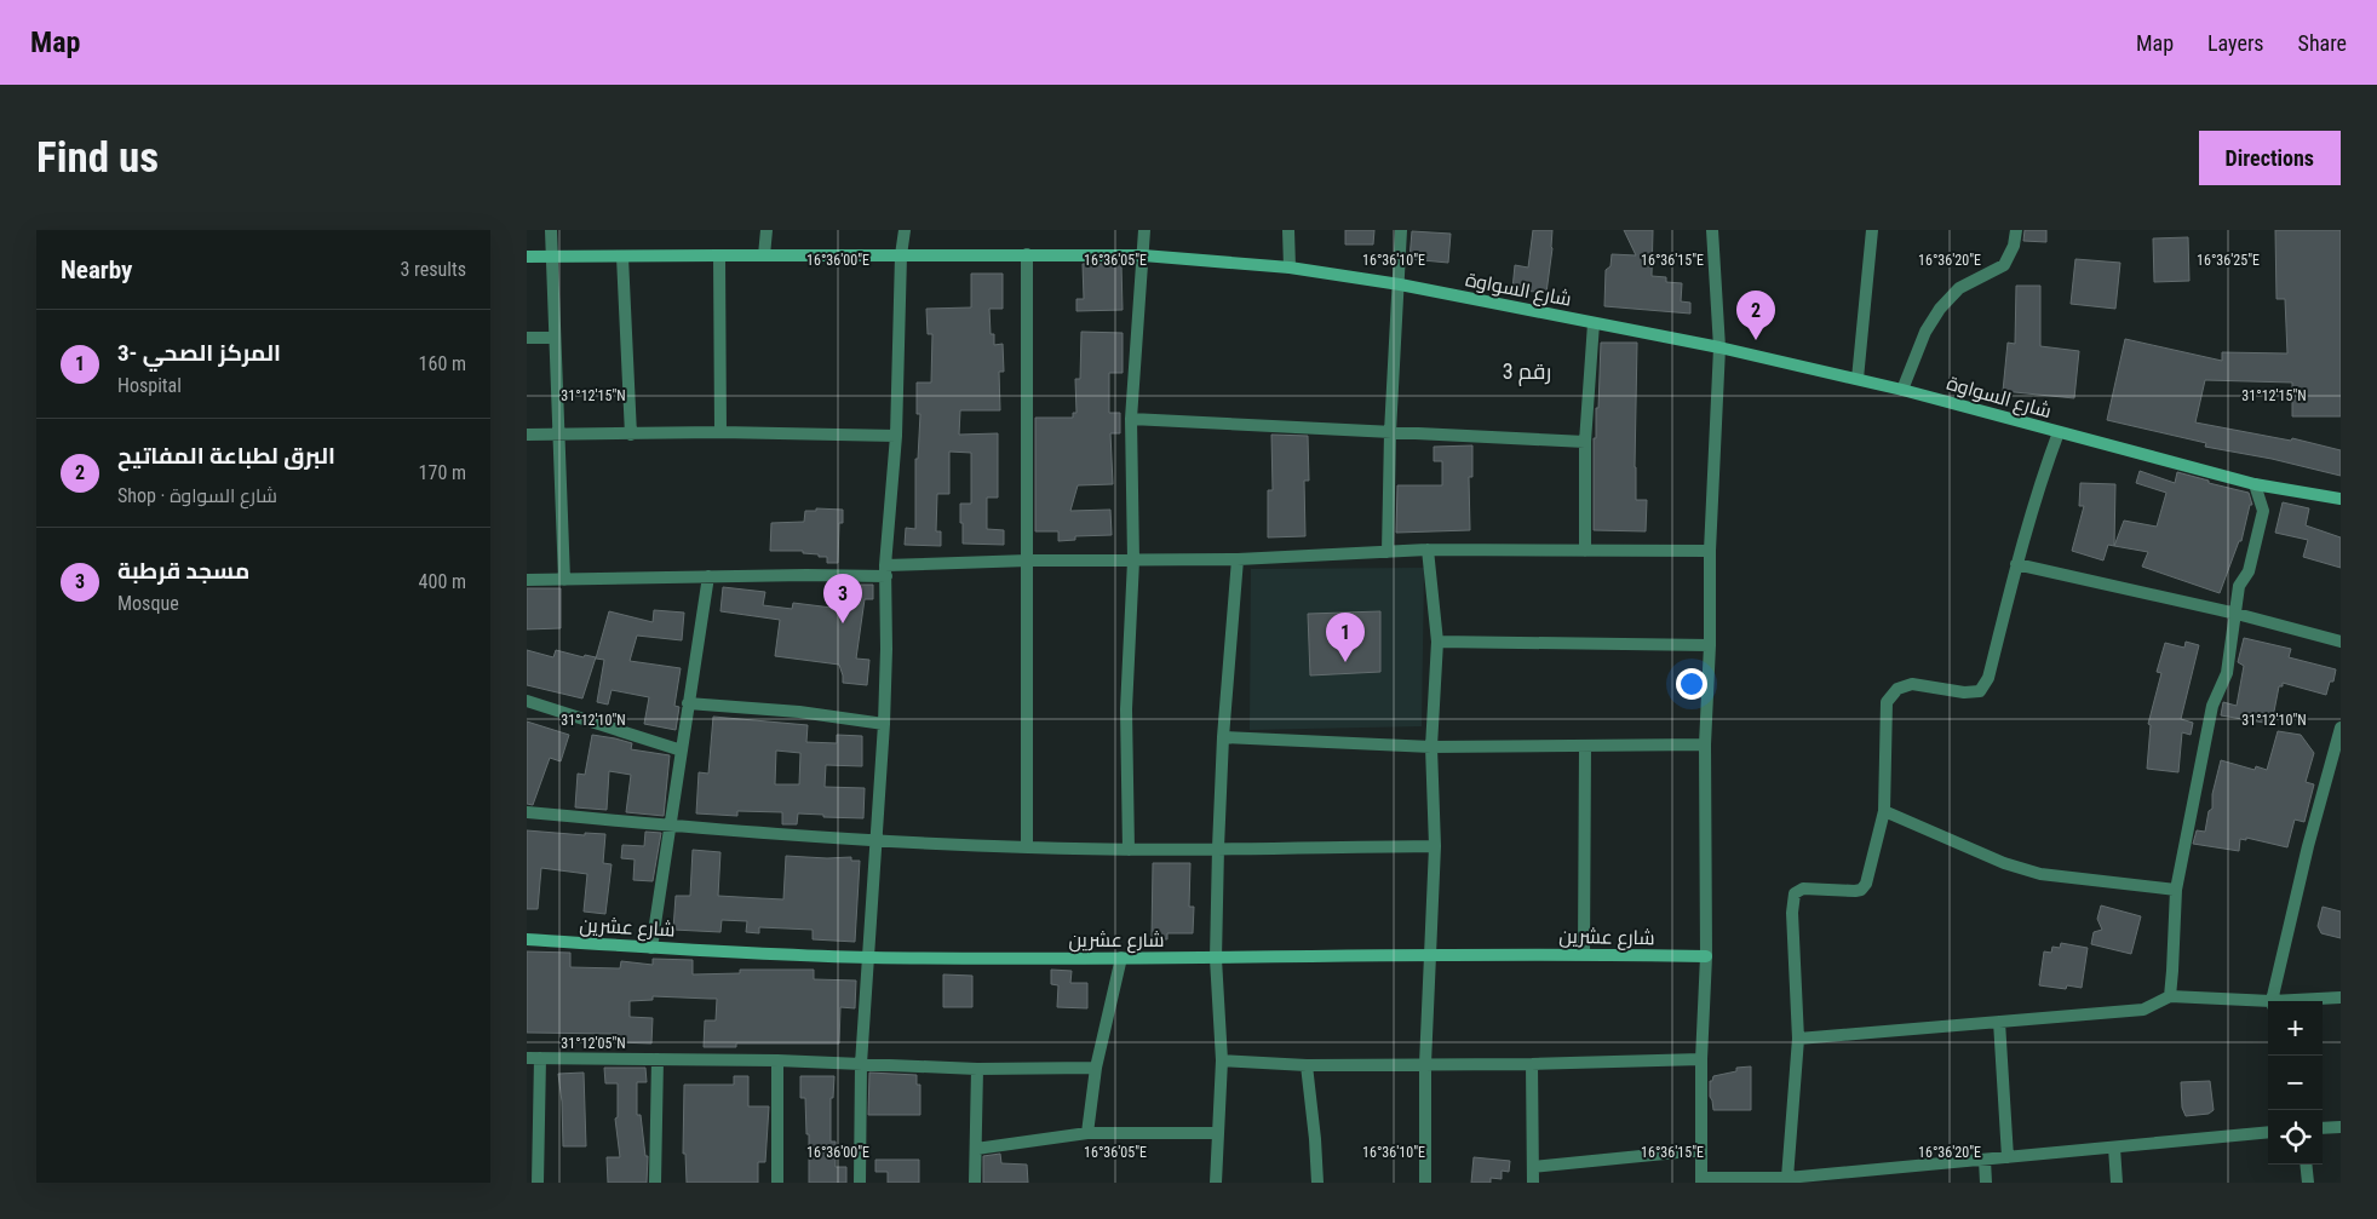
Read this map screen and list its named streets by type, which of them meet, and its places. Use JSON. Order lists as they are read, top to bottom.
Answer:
{
  "streets": {
    "street": ["شارع السواوة", "شارع عشرين"]
  },
  "districts": ["رقم 3"],
  "page": {
    "header": "Map",
    "nav": ["Map", "Layers", "Share"],
    "buttons": "Directions",
    "title": "Find us",
    "heading": ["Nearby", "3 results"],
    "pins": ["2", "3", "1"],
    "list": [
      {
        "mark": "1",
        "name": "المركز الصحي -3",
        "note": "Hospital",
        "value": "160 m"
      },
      {
        "mark": "2",
        "name": "البرق لطباعة المفاتيح",
        "note": "Shop · شارع السواوة",
        "value": "170 m"
      },
      {
        "mark": "3",
        "name": "مسجد قرطبة",
        "note": "Mosque",
        "value": "400 m"
      }
    ],
    "map_buttons": ["+", "−"]
  },
  "coordinates": [
    "16°36'00\"E",
    "16°36'05\"E",
    "16°36'10\"E",
    "16°36'15\"E",
    "16°36'20\"E",
    "16°36'25\"E",
    "31°12'15\"N",
    "31°12'10\"N",
    "31°12'05\"N"
  ]
}
